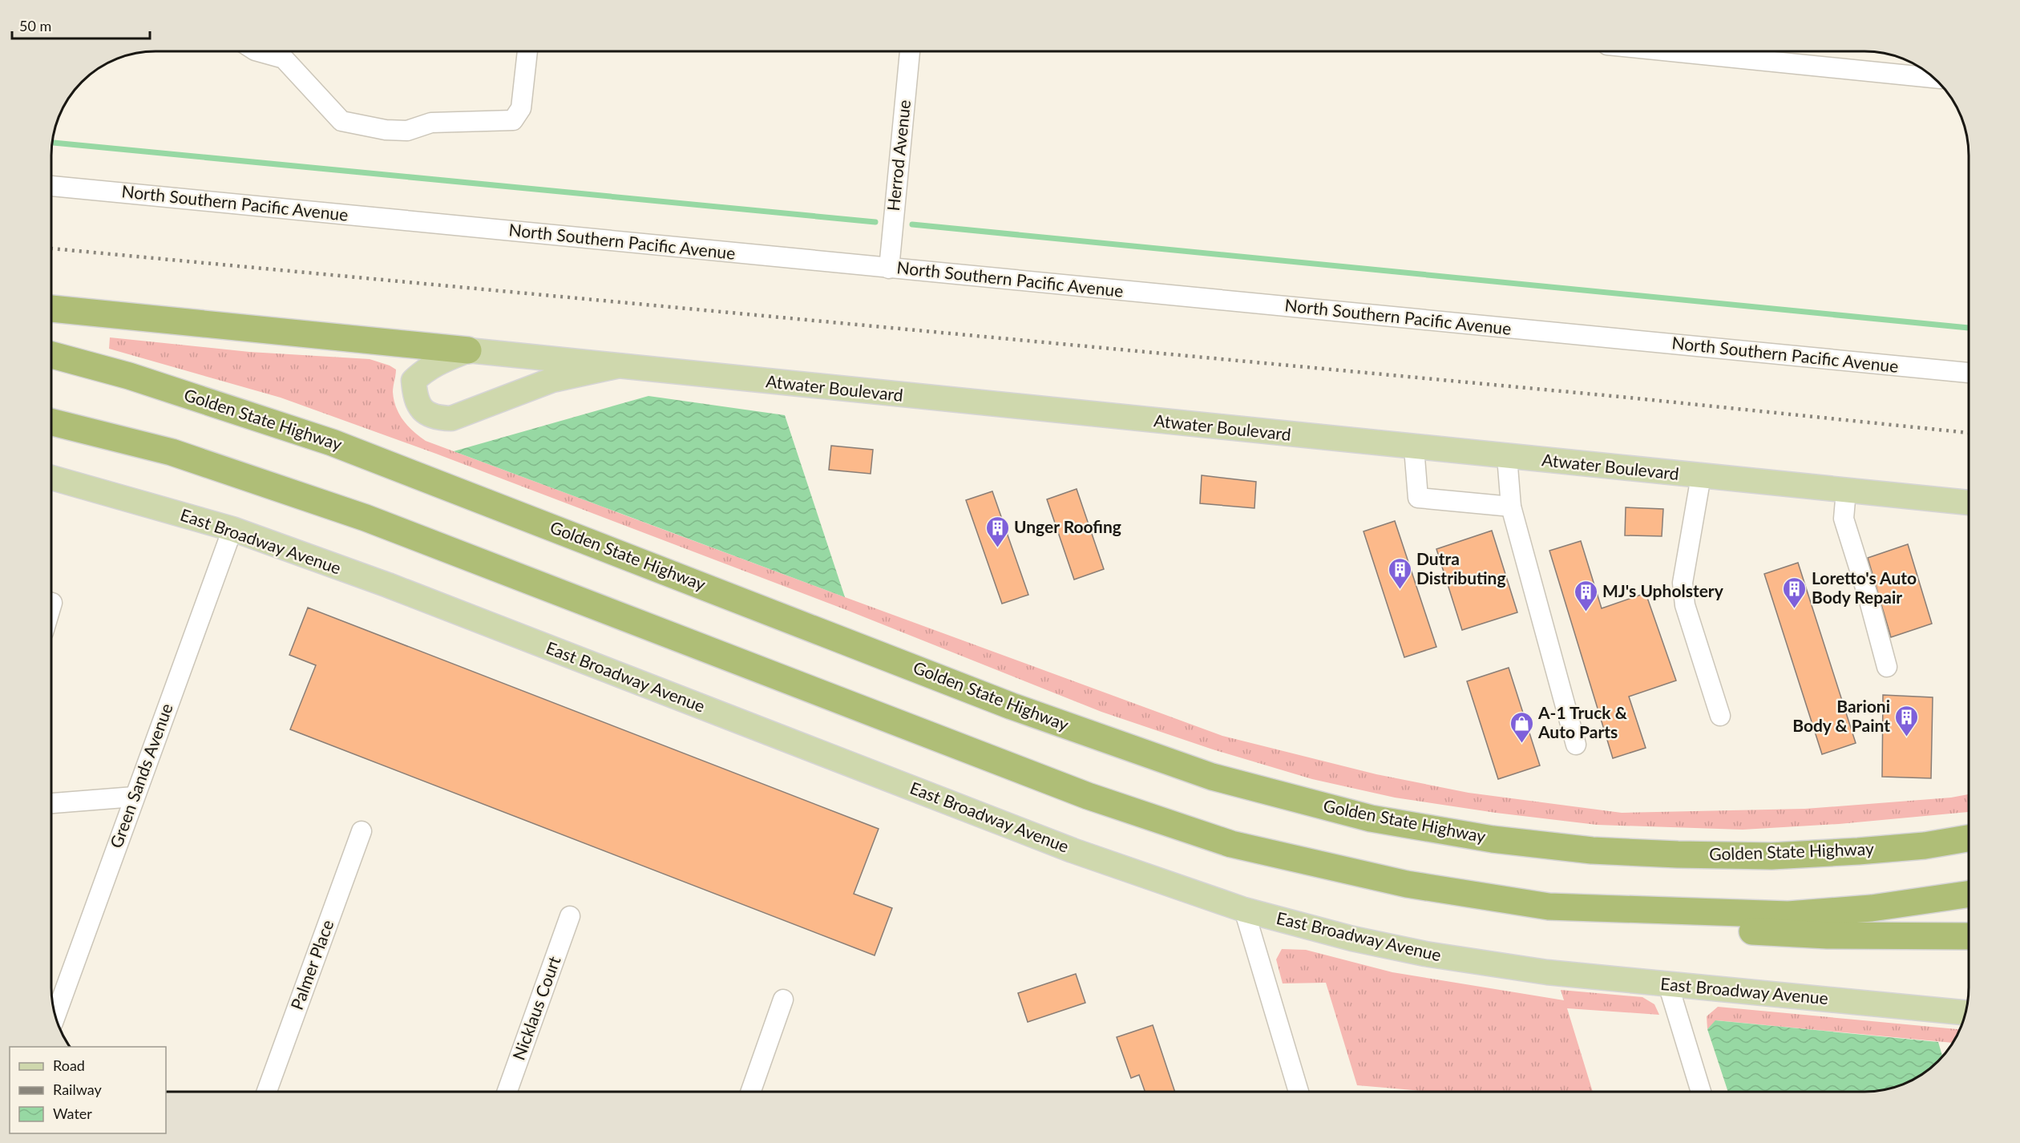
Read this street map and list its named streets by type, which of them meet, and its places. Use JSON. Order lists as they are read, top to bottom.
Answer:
{
  "streets": {
    "highway": ["Golden State Highway"],
    "main road": ["Atwater Boulevard", "East Broadway Avenue"],
    "street": [
      "Herrod Avenue",
      "North Southern Pacific Avenue",
      "Green Sands Avenue",
      "Palmer Place",
      "Nicklaus Court"
    ]
  },
  "crossings": [
    ["Herrod Avenue", "North Southern Pacific Avenue"],
    ["East Broadway Avenue", "Green Sands Avenue"]
  ],
  "places": {
    "building": [
      "Unger Roofing",
      "Dutra Distributing",
      "Loretto's Auto Body Repair",
      "MJ's Upholstery",
      "Barioni Body & Paint"
    ],
    "shop": ["A-1 Truck & Auto Parts"]
  },
  "legend": ["Road", "Railway", "Water"],
  "scale_bar": "50 m"
}
